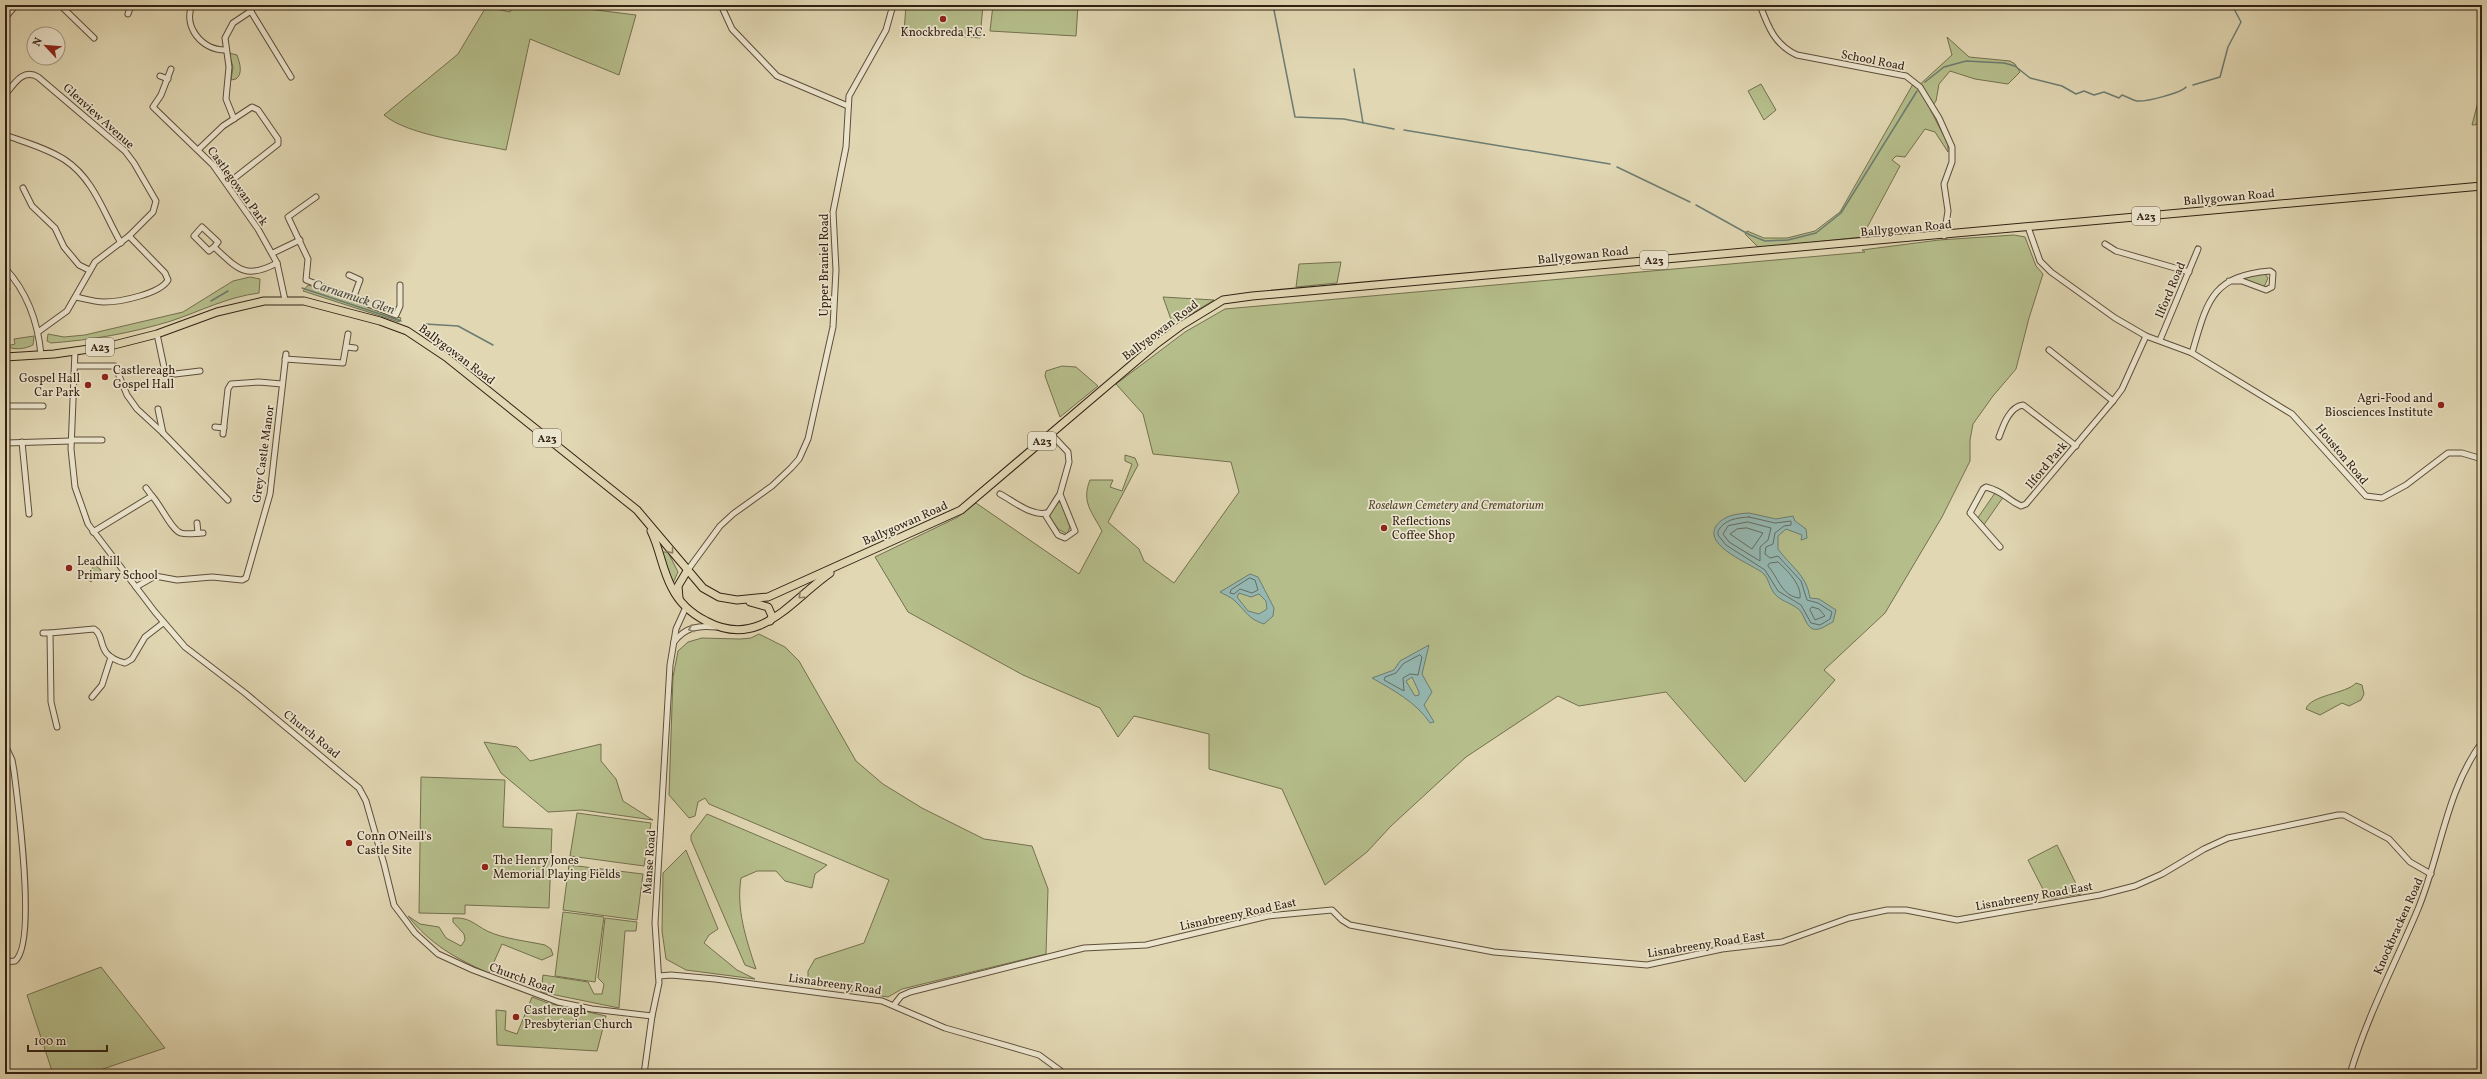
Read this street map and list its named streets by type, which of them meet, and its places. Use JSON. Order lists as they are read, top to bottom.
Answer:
{
  "streets": {
    "main road": ["Ballygowan Road", "A23"],
    "street": [
      "School Road",
      "Glenview Avenue",
      "Castlegowan Park",
      "Upper Braniel Road",
      "Ilford Road",
      "Grey Castle Manor",
      "Houston Road",
      "Ilford Park",
      "Church Road",
      "Manse Road",
      "Lisnabreeny Road East",
      "Knockbracken Road",
      "Lisnabreeny Road"
    ]
  },
  "crossings": [
    ["School Road", "Ballygowan Road"],
    ["Castlegowan Park", "Ballygowan Road"],
    ["Ballygowan Road", "A23"],
    ["Ballygowan Road", "Upper Braniel Road"],
    ["Ballygowan Road", "Houston Road"],
    ["Ballygowan Road", "Church Road"],
    ["Ballygowan Road", "Manse Road"],
    ["Ilford Road", "Houston Road"],
    ["Grey Castle Manor", "Church Road"],
    ["Houston Road", "Ilford Park"],
    ["Church Road", "Manse Road"],
    ["Manse Road", "Lisnabreeny Road"],
    ["Lisnabreeny Road East", "Knockbracken Road"],
    ["Lisnabreeny Road East", "Lisnabreeny Road"]
  ],
  "water": ["Carnamuck Glen"],
  "parks": ["Roselawn Cemetery and Crematorium"],
  "places": [
    "Knockbreda F.C.",
    "Castlereagh Gospel Hall",
    "Gospel Hall Car Park",
    "Agri-Food and Biosciences Institute",
    "Reflections Coffee Shop",
    "Leadhill Primary School",
    "Conn O'Neill's Castle Site",
    "The Henry Jones Memorial Playing Fields",
    "Castlereagh Presbyterian Church"
  ],
  "scale_bar": "100 m",
  "north": "top left"
}
